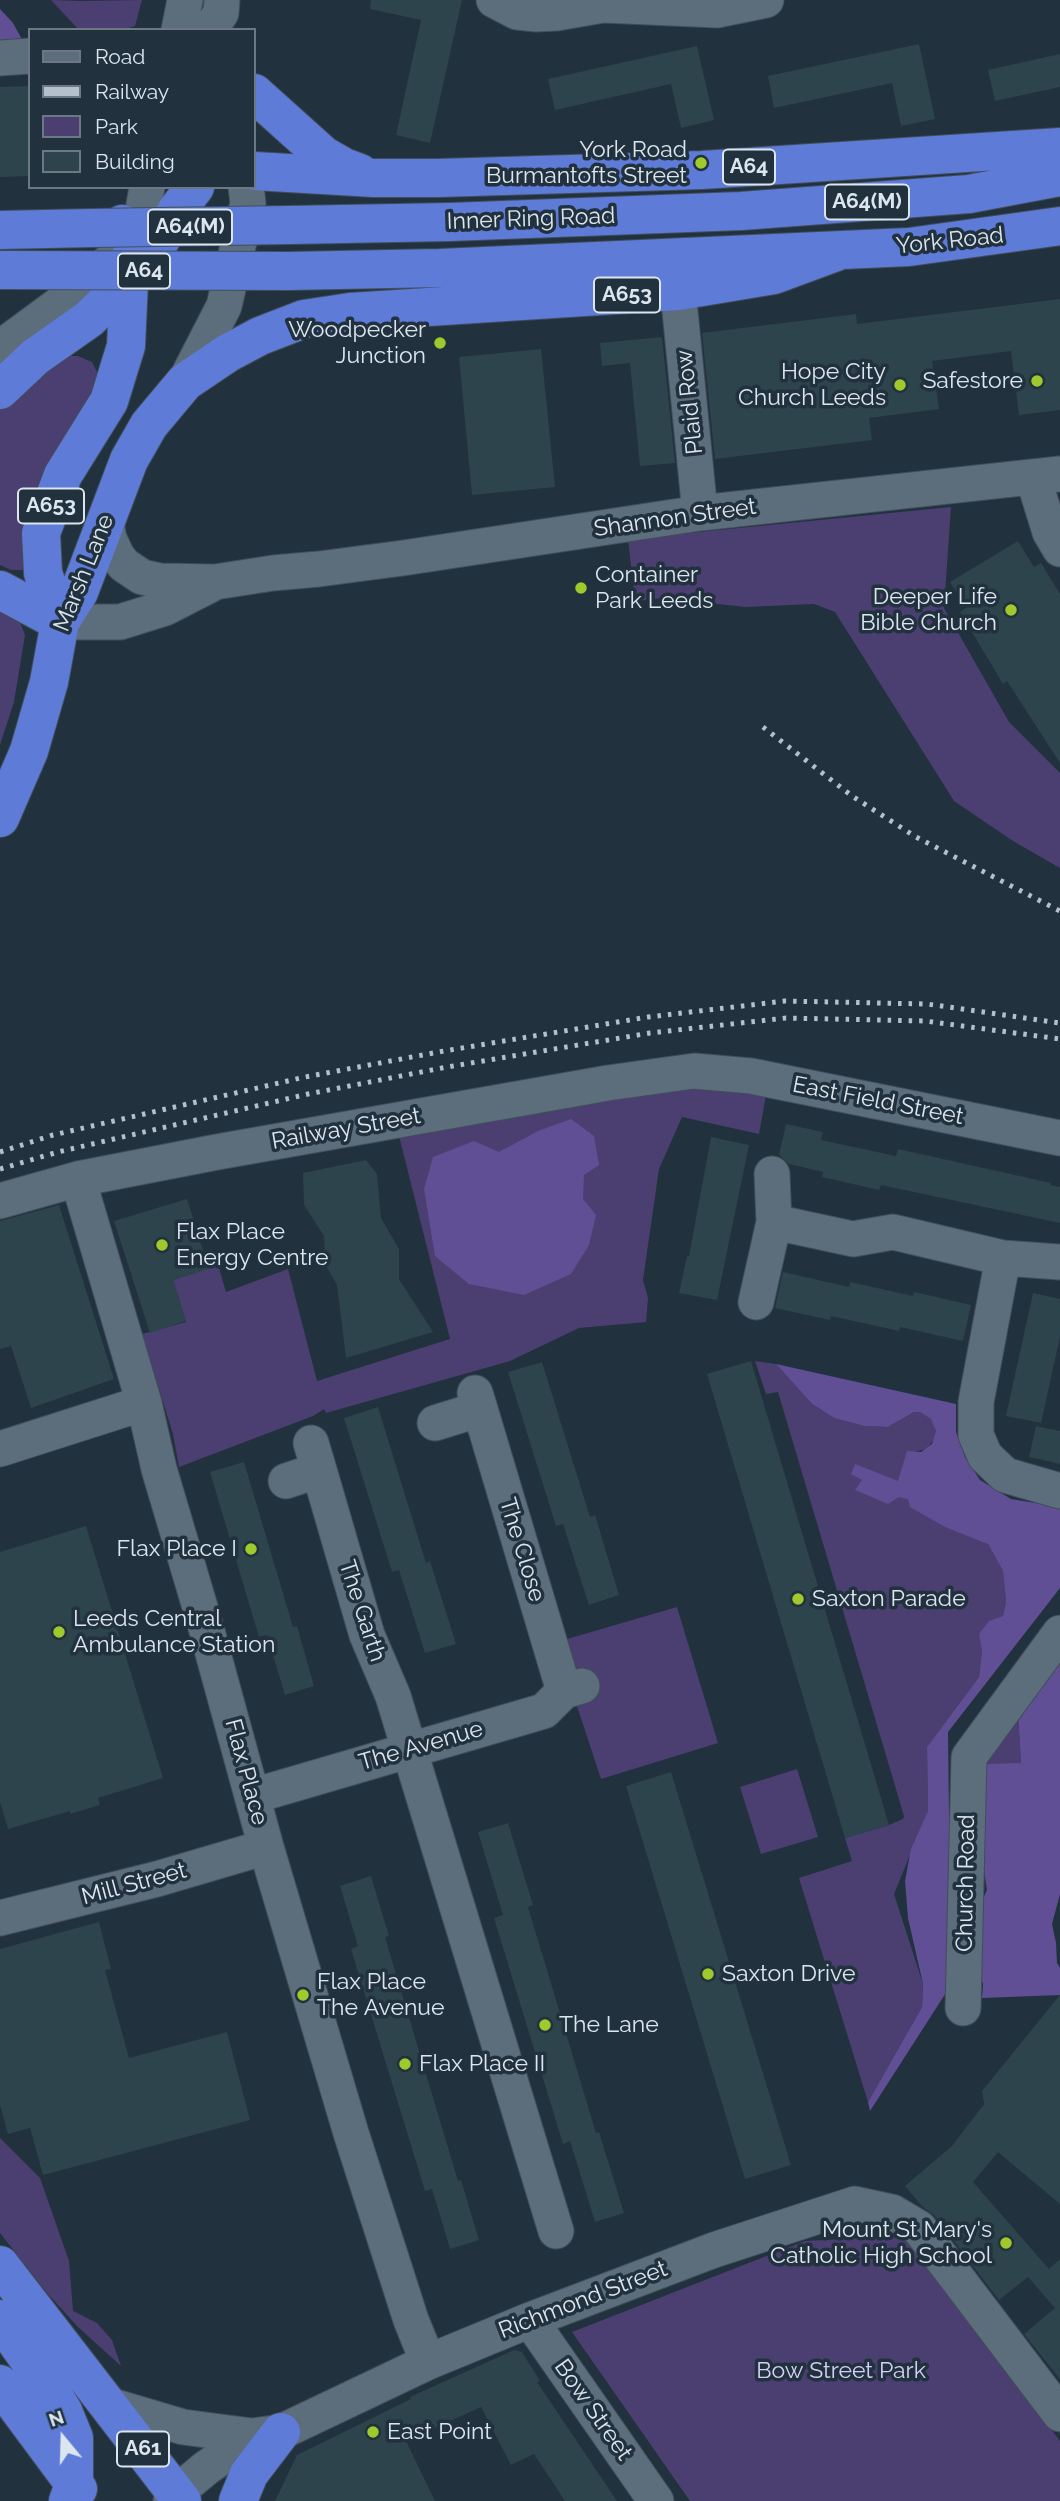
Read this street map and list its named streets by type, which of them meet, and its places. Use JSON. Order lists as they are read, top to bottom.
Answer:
{
  "streets": {
    "highway": [
      "A64",
      "A64(M)",
      "Inner Ring Road",
      "York Road",
      "A653",
      "Marsh Lane",
      "A61"
    ],
    "street": [
      "Plaid Row",
      "Shannon Street",
      "East Field Street",
      "Railway Street",
      "The Close",
      "The Garth",
      "The Avenue",
      "Flax Place",
      "Church Road",
      "Mill Street",
      "Richmond Street",
      "Bow Street"
    ]
  },
  "crossings": [
    ["Inner Ring Road", "York Road"],
    ["Inner Ring Road", "A653"],
    ["York Road", "A653"],
    ["A653", "Plaid Row"],
    ["A653", "Shannon Street"],
    ["A653", "Marsh Lane"],
    ["Plaid Row", "Shannon Street"],
    ["Shannon Street", "Marsh Lane"],
    ["East Field Street", "Railway Street"],
    ["Railway Street", "Flax Place"],
    ["The Close", "The Avenue"],
    ["The Garth", "The Avenue"],
    ["The Avenue", "Flax Place"],
    ["Flax Place", "Mill Street"],
    ["Flax Place", "Richmond Street"],
    ["Richmond Street", "Bow Street"],
    ["Richmond Street", "A61"]
  ],
  "parks": ["Bow Street Park"],
  "places": [
    "York Road Burmantofts Street",
    "Woodpecker Junction",
    "Safestore",
    "Hope City Church Leeds",
    "Container Park Leeds",
    "Deeper Life Bible Church",
    "Flax Place Energy Centre",
    "Flax Place I",
    "Saxton Parade",
    "Leeds Central Ambulance Station",
    "Saxton Drive",
    "Flax Place The Avenue",
    "The Lane",
    "Flax Place II",
    "Mount St Mary's Catholic High School",
    "East Point"
  ],
  "legend": [
    "Road",
    "Railway",
    "Park",
    "Building"
  ],
  "north": "top"
}
